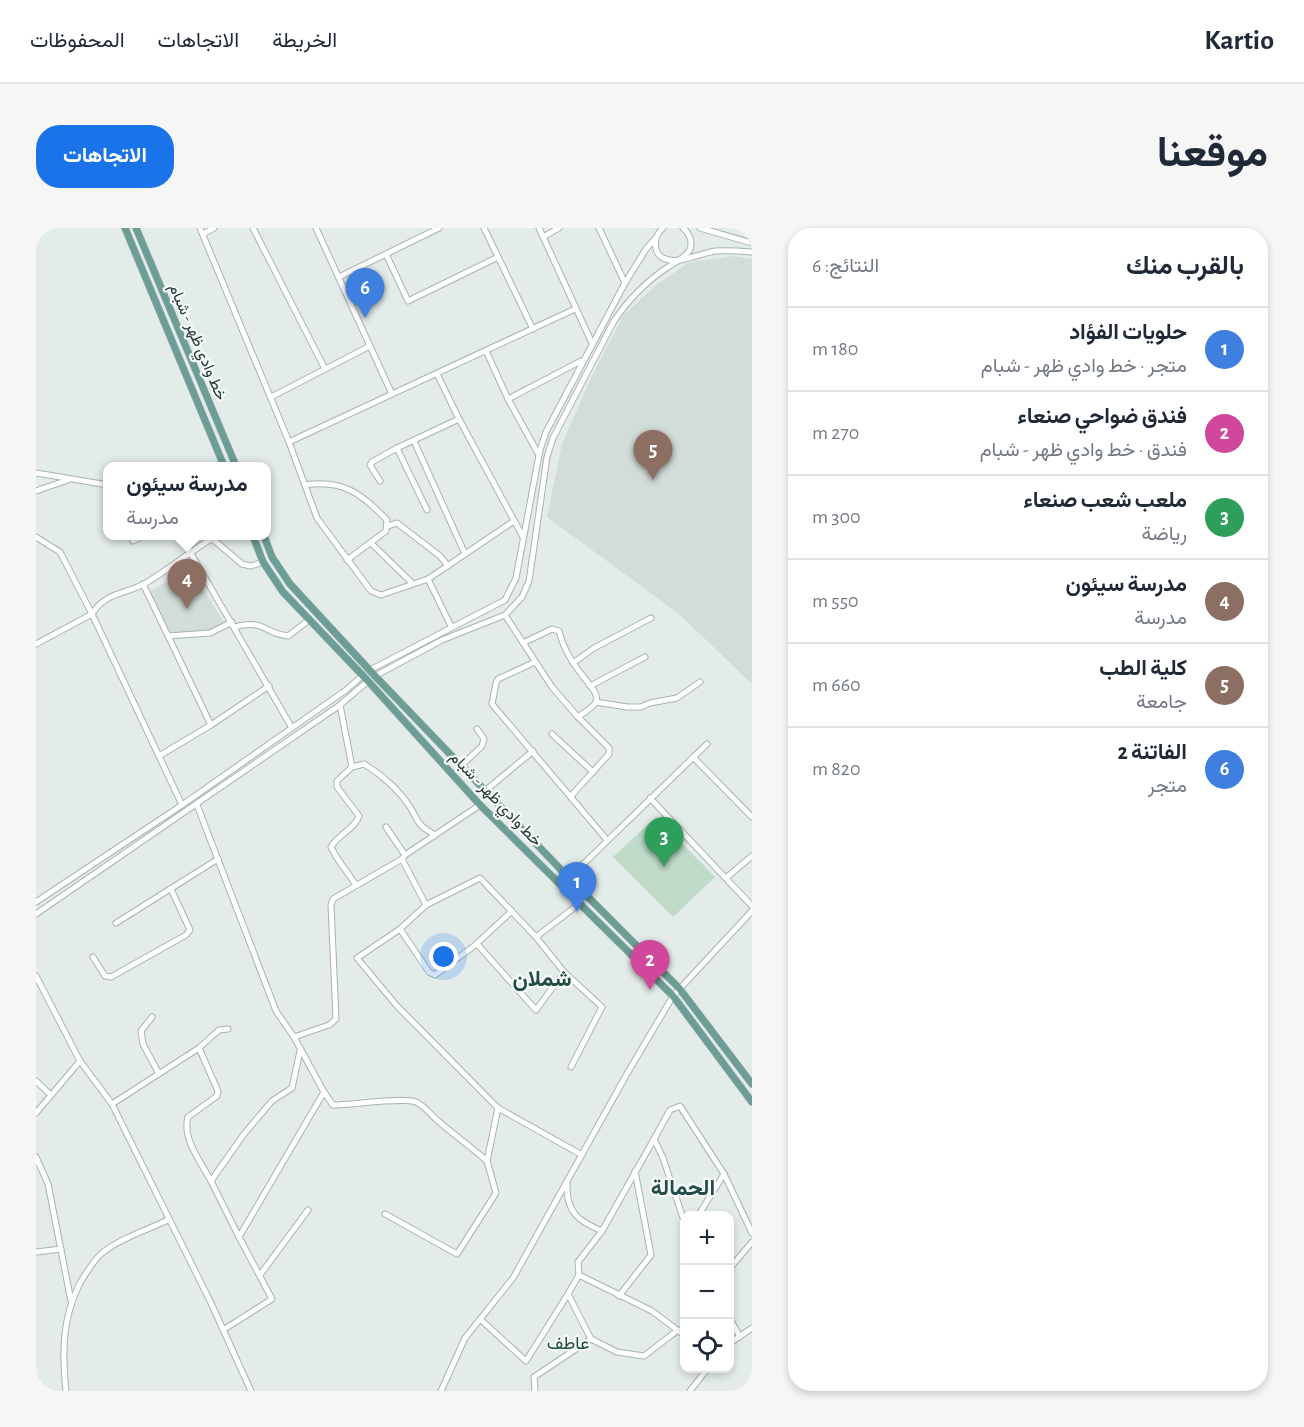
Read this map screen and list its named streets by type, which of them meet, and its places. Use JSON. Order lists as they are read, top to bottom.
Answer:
{
  "streets": {
    "main road": ["خط وادي ظهر - شبام"]
  },
  "districts": ["شملان", "الحمالة", "عاطف"],
  "page": {
    "header": "Kartio",
    "nav": ["الخريطة", "الاتجاهات", "المحفوظات"],
    "title": "موقعنا",
    "buttons": "الاتجاهات",
    "heading": ["بالقرب منك", "النتائج: 6"],
    "pins": [
      "6",
      "5",
      "4",
      "3",
      "1",
      "2"
    ],
    "list": [
      {
        "mark": "1",
        "name": "حلويات الفؤاد",
        "note": "متجر · خط وادي ظهر - شبام",
        "value": "180 m"
      },
      {
        "mark": "2",
        "name": "فندق ضواحي صنعاء",
        "note": "فندق · خط وادي ظهر - شبام",
        "value": "270 m"
      },
      {
        "mark": "3",
        "name": "ملعب شعب صنعاء",
        "note": "رياضة",
        "value": "300 m"
      },
      {
        "mark": "4",
        "name": "مدرسة سيئون",
        "note": "مدرسة",
        "value": "550 m"
      },
      {
        "mark": "5",
        "name": "كلية الطب",
        "note": "جامعة",
        "value": "660 m"
      },
      {
        "mark": "6",
        "name": "الفاتنة 2",
        "note": "متجر",
        "value": "820 m"
      }
    ],
    "popup": ["مدرسة سيئون", "مدرسة"],
    "map_buttons": ["+", "−"]
  }
}
